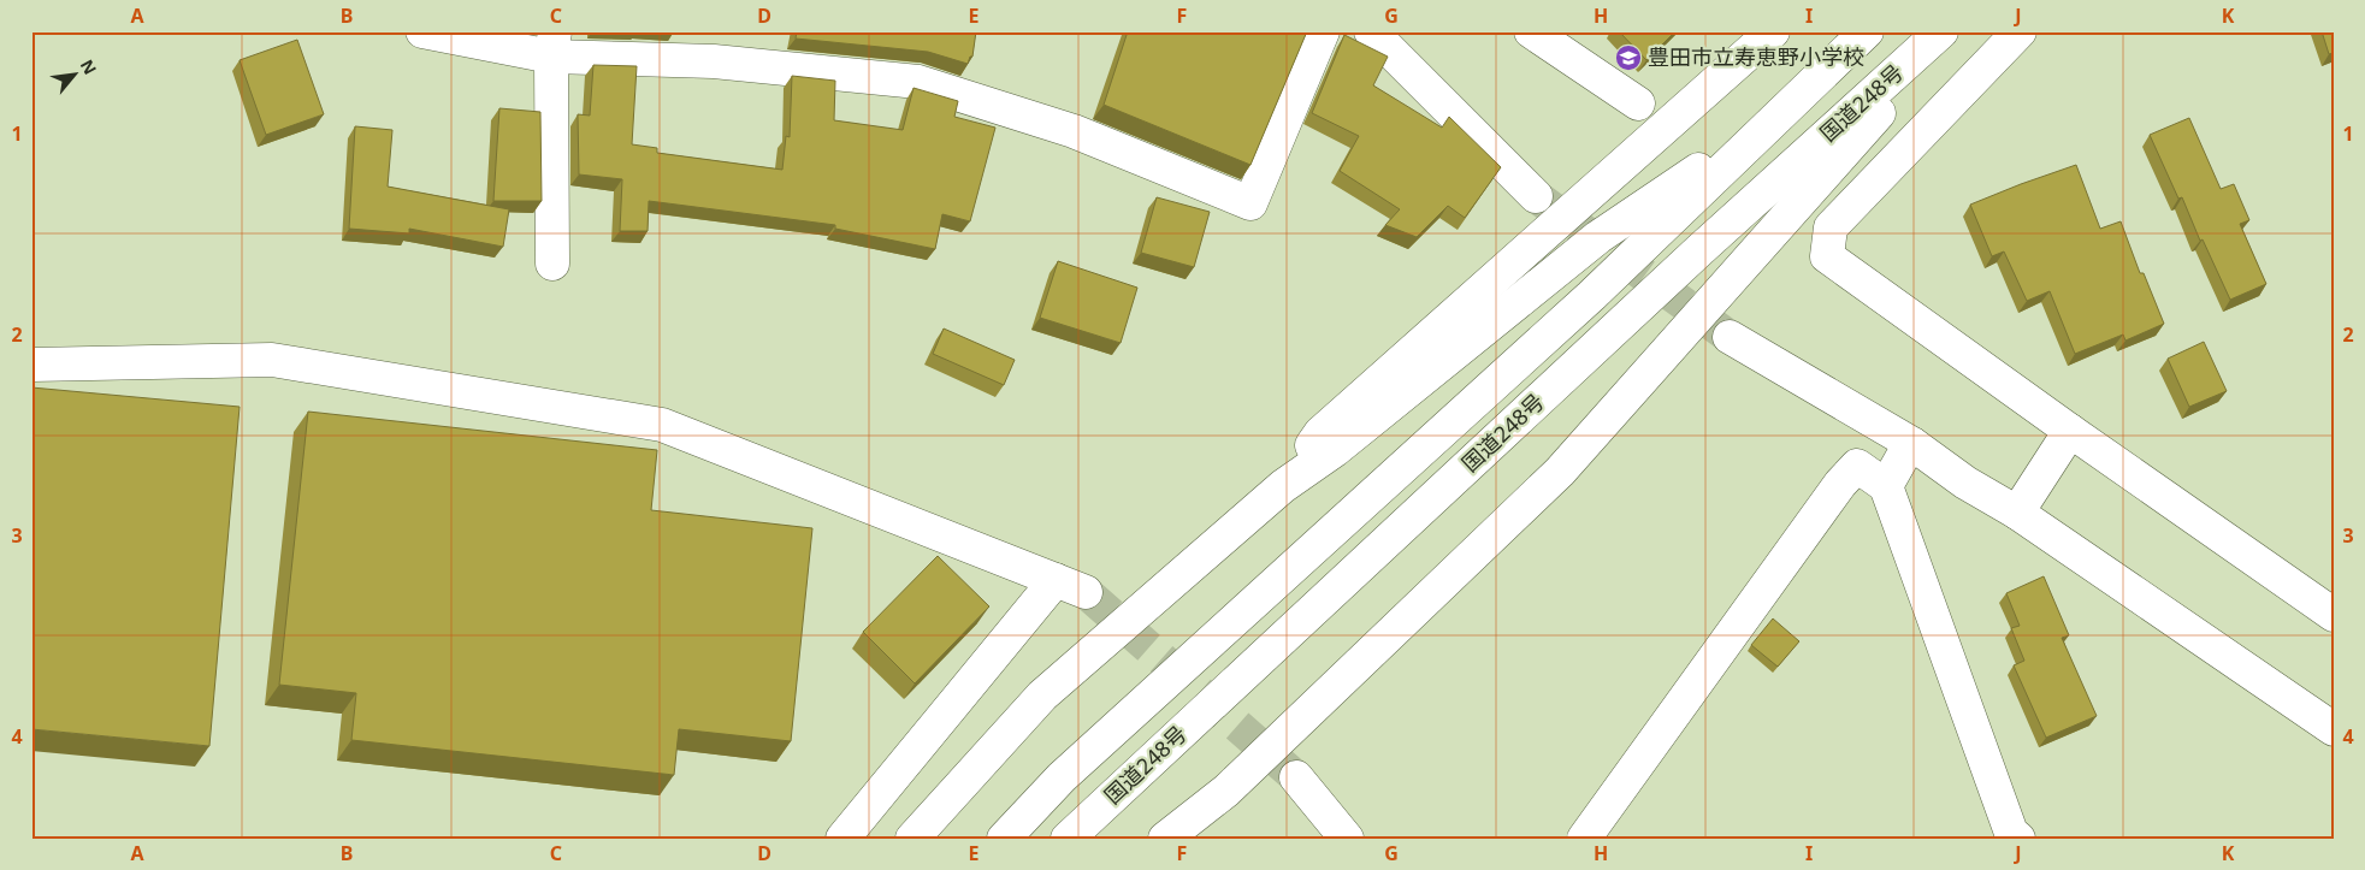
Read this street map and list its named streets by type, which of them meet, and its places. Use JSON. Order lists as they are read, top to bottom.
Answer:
{
  "streets": {
    "main road": ["国道248号"]
  },
  "places": {
    "school or university": ["豊田市立寿恵野小学校"]
  },
  "north": "top right",
  "grid": {
    "columns": [
      "A",
      "B",
      "C",
      "D",
      "E",
      "F",
      "G",
      "H",
      "I",
      "J",
      "K"
    ],
    "rows": [
      "1",
      "2",
      "3",
      "4"
    ]
  }
}
